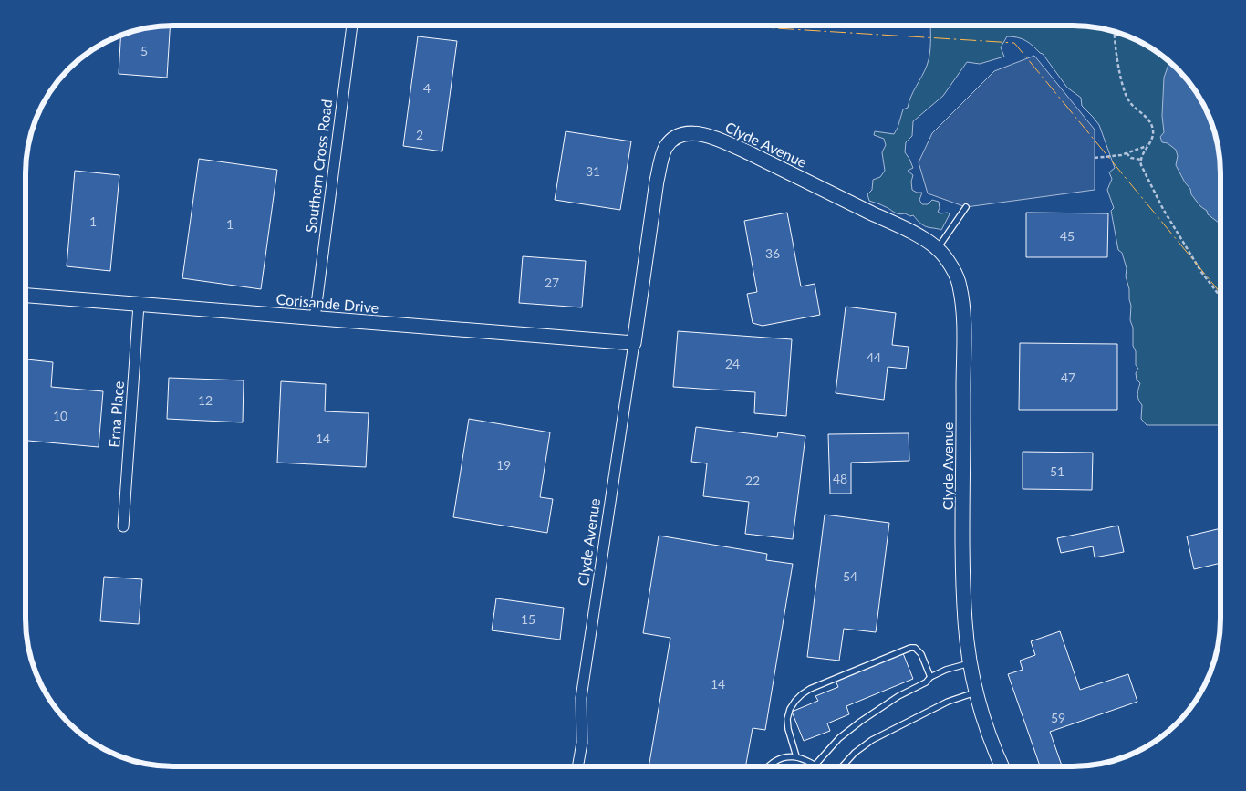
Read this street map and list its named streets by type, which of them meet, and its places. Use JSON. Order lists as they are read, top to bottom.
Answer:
{
  "streets": {
    "street": [
      "Clyde Avenue",
      "Southern Cross Road",
      "Corisande Drive",
      "Erna Place"
    ]
  },
  "crossings": [
    ["Clyde Avenue", "Corisande Drive"],
    ["Southern Cross Road", "Corisande Drive"],
    ["Corisande Drive", "Erna Place"]
  ],
  "house_numbers": [
    "5",
    "4",
    "2",
    "31",
    "1",
    "1",
    "45",
    "36",
    "27",
    "44",
    "24",
    "47",
    "12",
    "10",
    "14",
    "19",
    "51",
    "48",
    "22",
    "54",
    "15",
    "14",
    "59"
  ]
}
